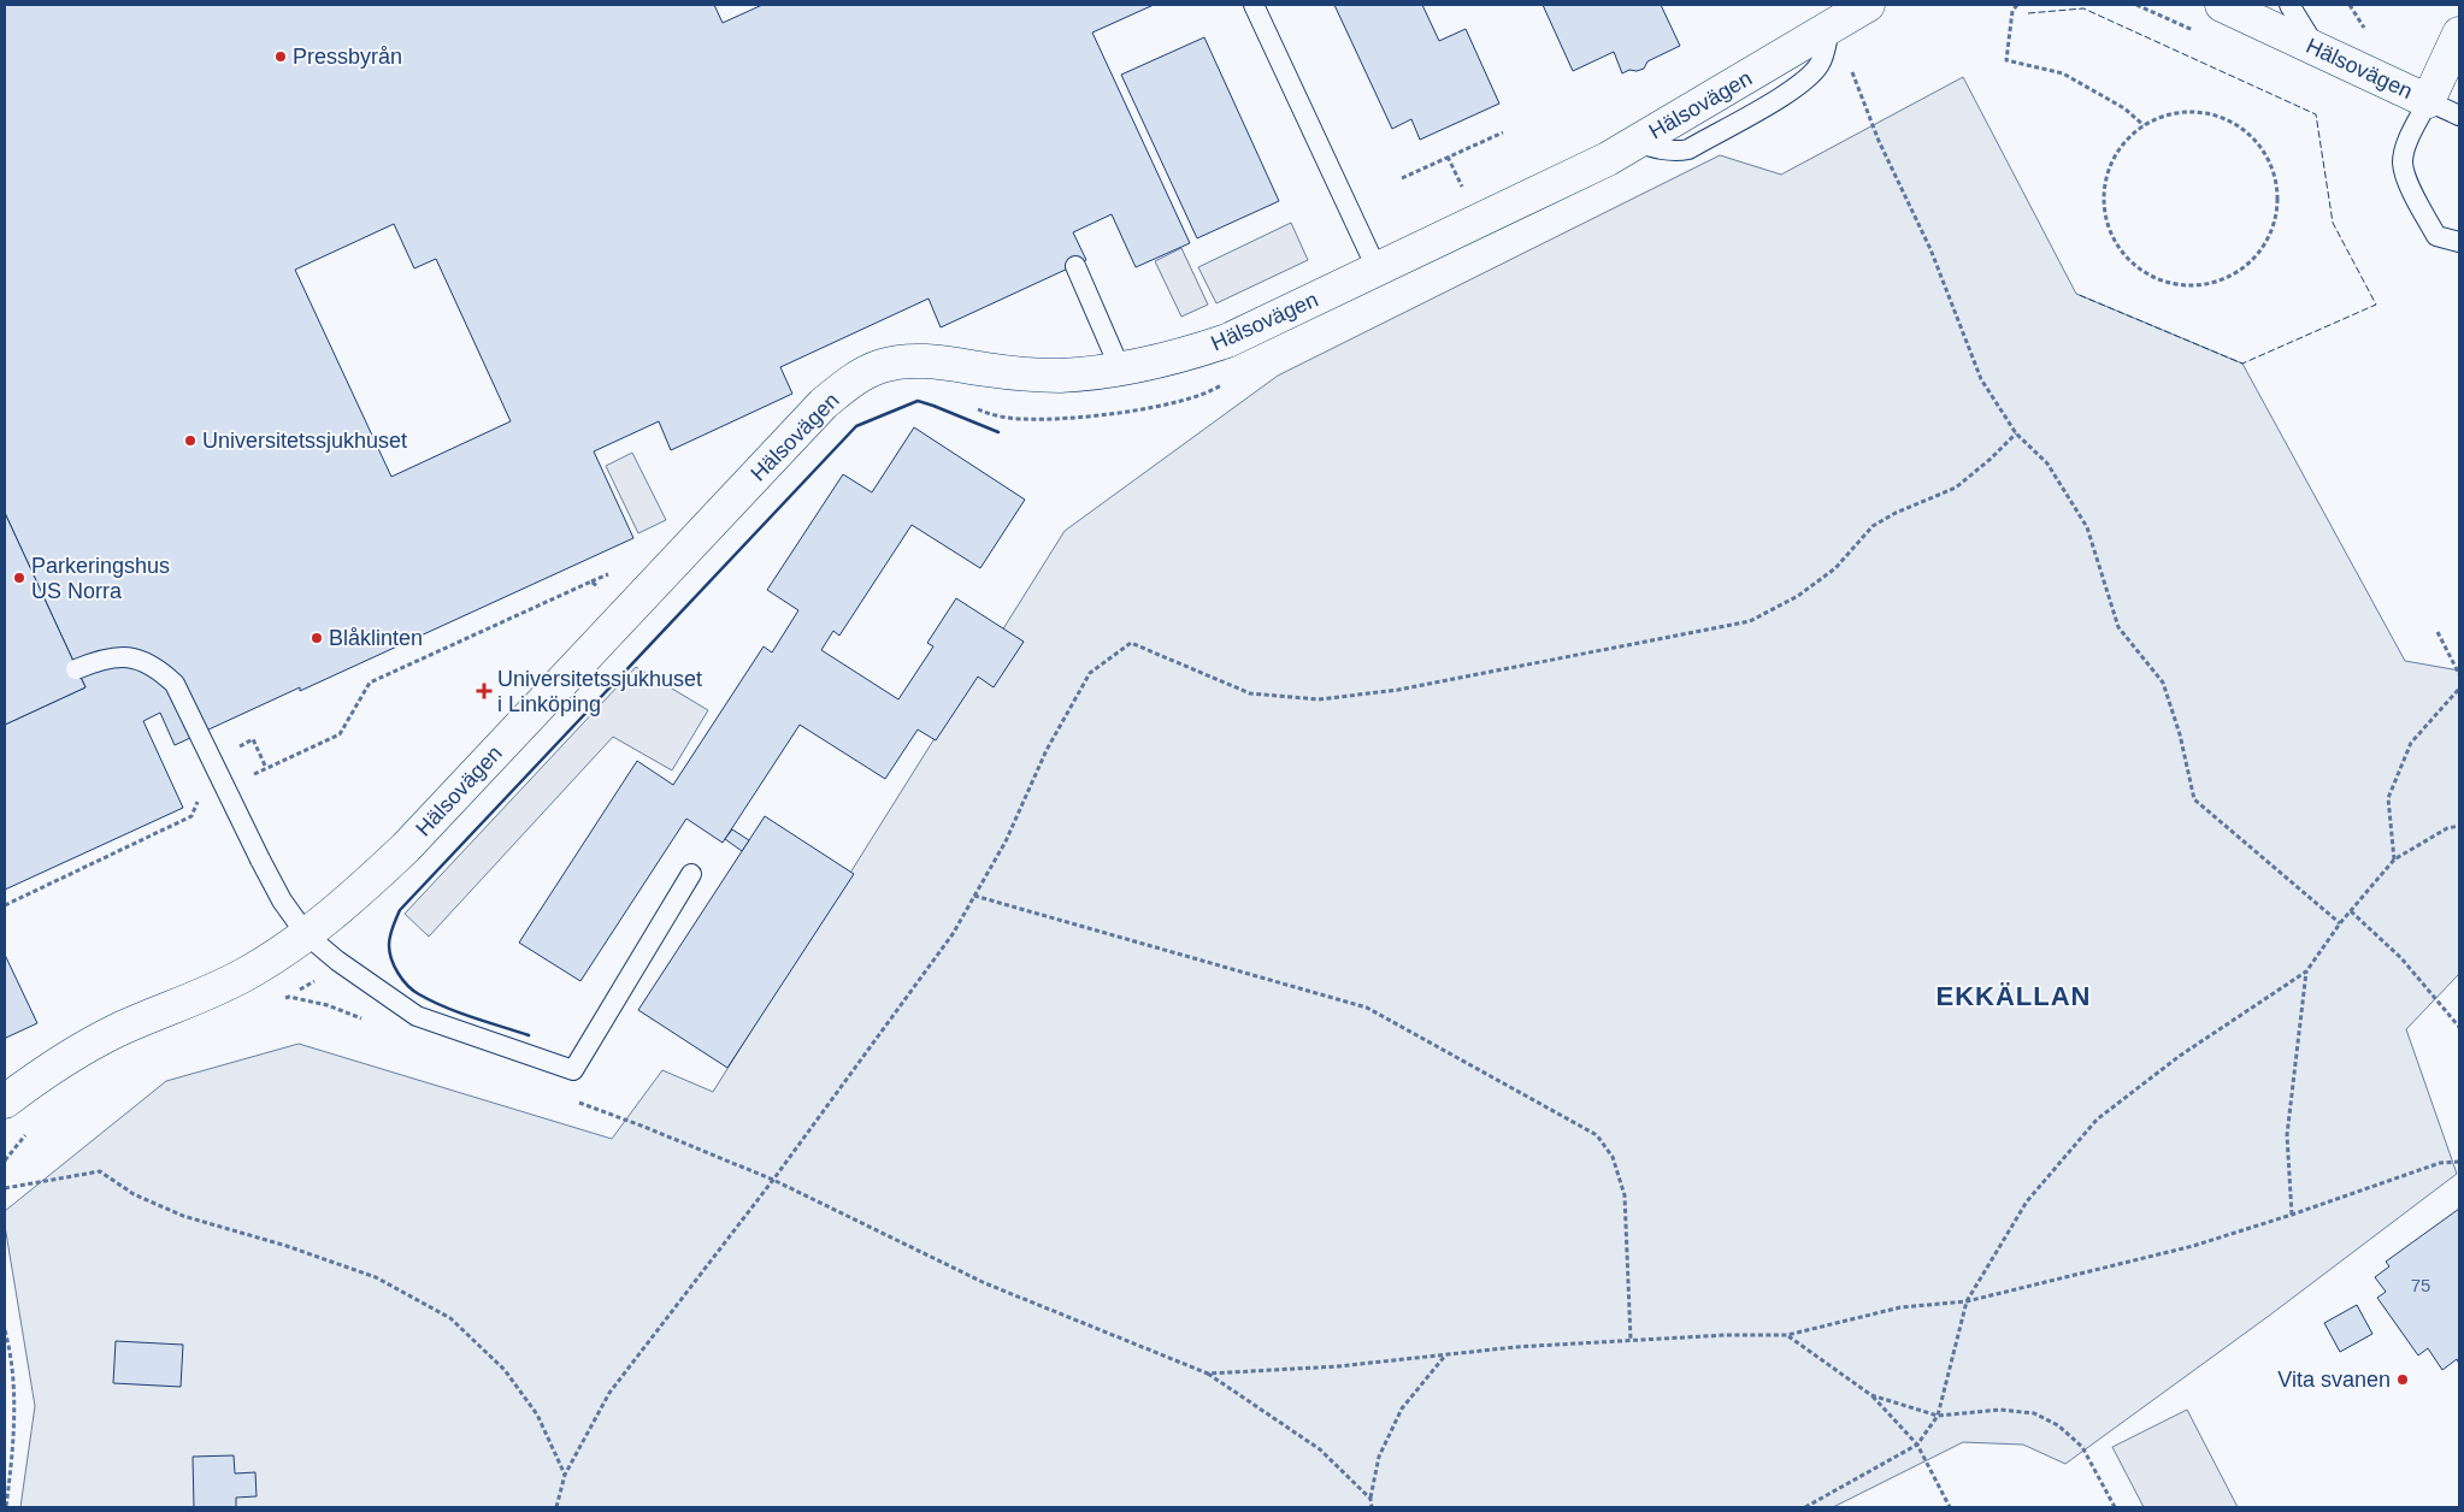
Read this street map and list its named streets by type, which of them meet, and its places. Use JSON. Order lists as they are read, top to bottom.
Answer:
{
  "streets": {
    "street": ["Hälsovägen"]
  },
  "districts": ["EKKÄLLAN"],
  "places": {
    "other": [
      "Pressbyrån",
      "Universitetssjukhuset",
      "Parkeringshus US Norra",
      "Blåklinten",
      "Vita svanen"
    ],
    "health": ["Universitetssjukhuset i Linköping"]
  },
  "house_numbers": ["75"]
}
